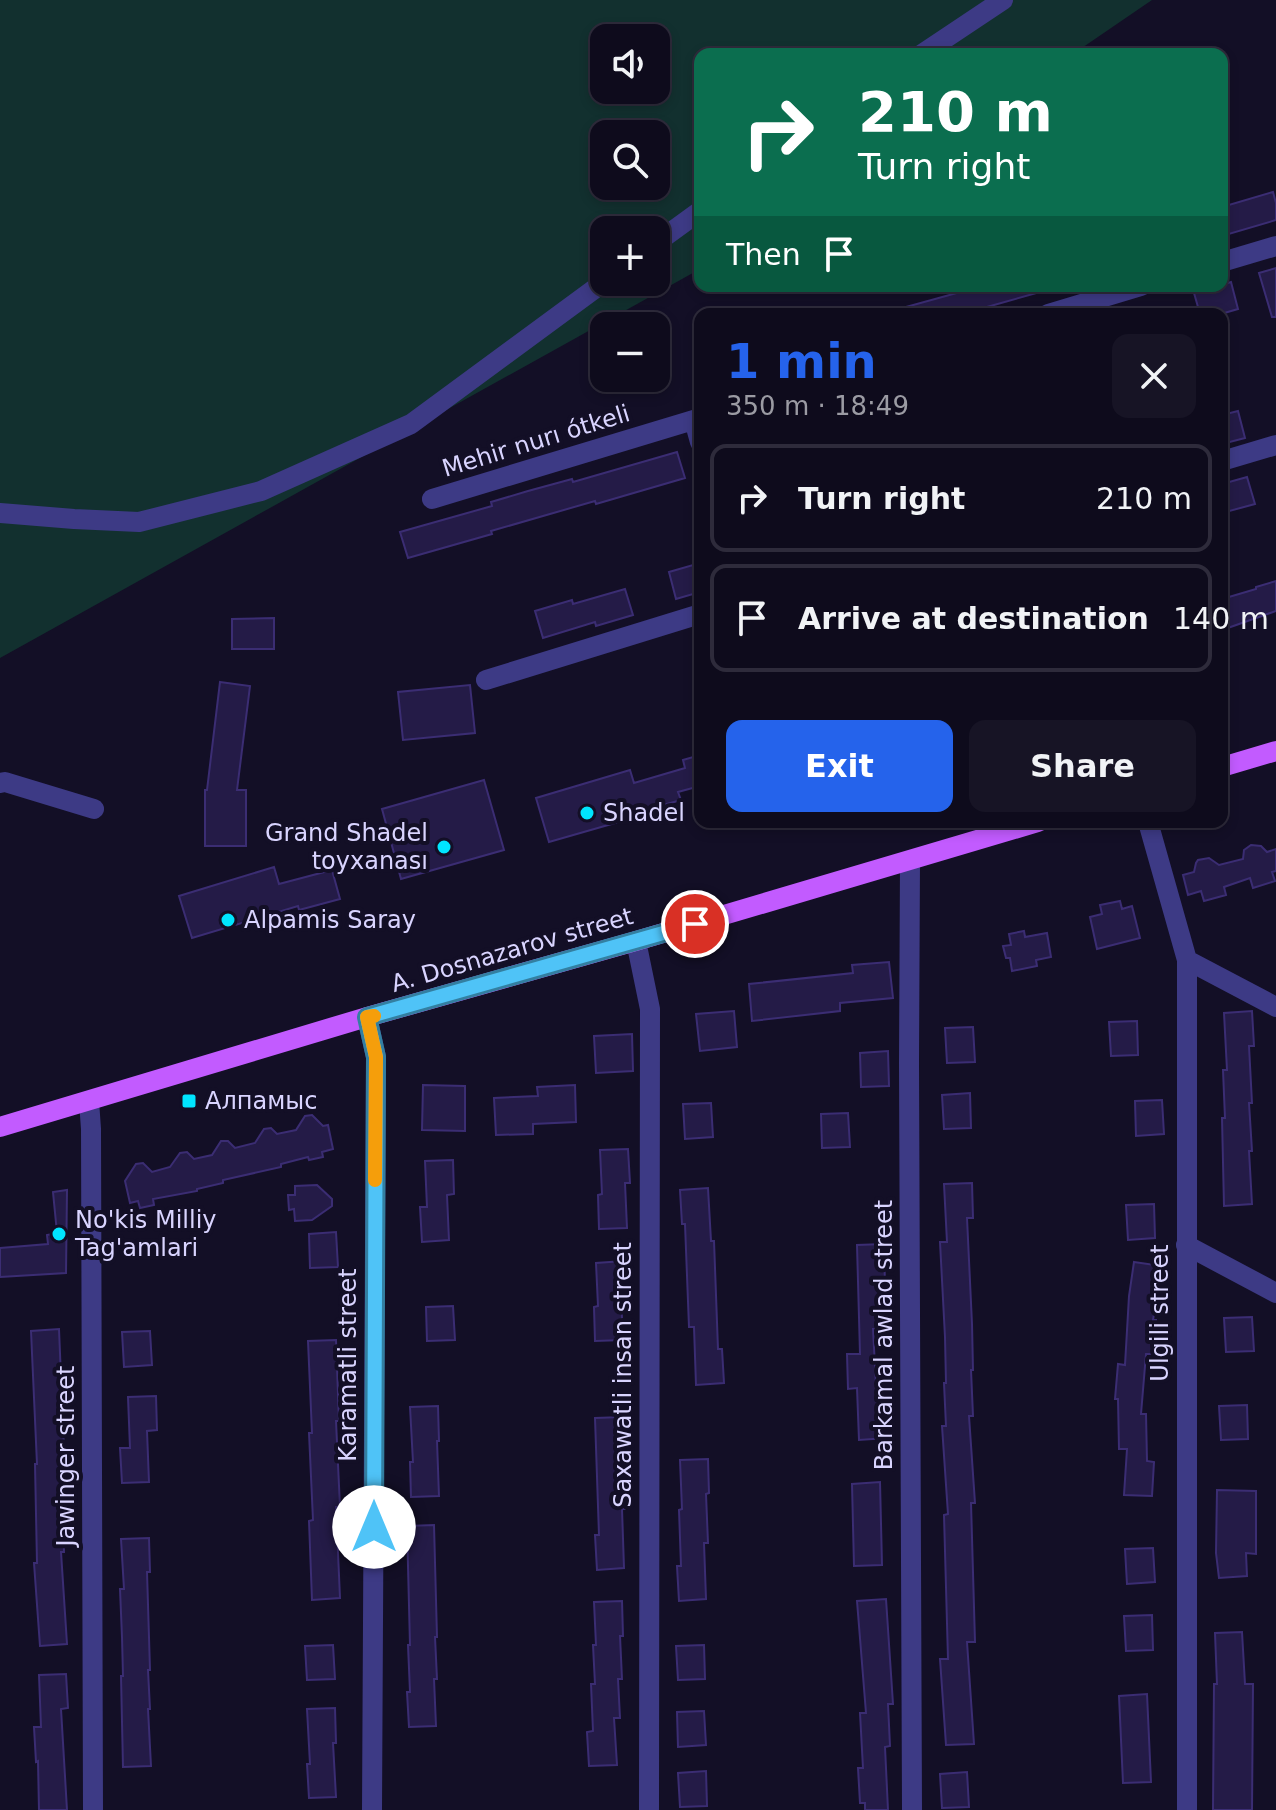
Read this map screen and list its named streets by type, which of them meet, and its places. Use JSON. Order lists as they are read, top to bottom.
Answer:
{
  "streets": {
    "main road": ["A. Dosnazarov street"],
    "street": [
      "Mehir nurı ótkeli",
      "Ulgili street",
      "Barkamal awlad street",
      "Karamatli street",
      "Saxawatli insan street",
      "Jawinger street"
    ]
  },
  "crossings": [
    ["A. Dosnazarov street", "Barkamal awlad street"],
    ["A. Dosnazarov street", "Karamatli street"],
    ["A. Dosnazarov street", "Saxawatli insan street"],
    ["A. Dosnazarov street", "Jawinger street"]
  ],
  "places": {
    "other": [
      "Shadel",
      "Grand Shadel toyxanası",
      "Alpamis Saray",
      "No'kis Milliy Tag'amlari"
    ],
    "transit": ["Алпамыс"]
  },
  "page": {
    "map_buttons": ["+", "−"],
    "turn": ["210 m", "Turn right"],
    "then": "Then",
    "heading": ["1 min", "350 m · 18:49"],
    "list": [
      {
        "name": "Turn right",
        "value": "210 m"
      },
      {
        "name": "Arrive at destination",
        "value": "140 m"
      }
    ],
    "buttons": ["Exit", "Share"]
  }
}
